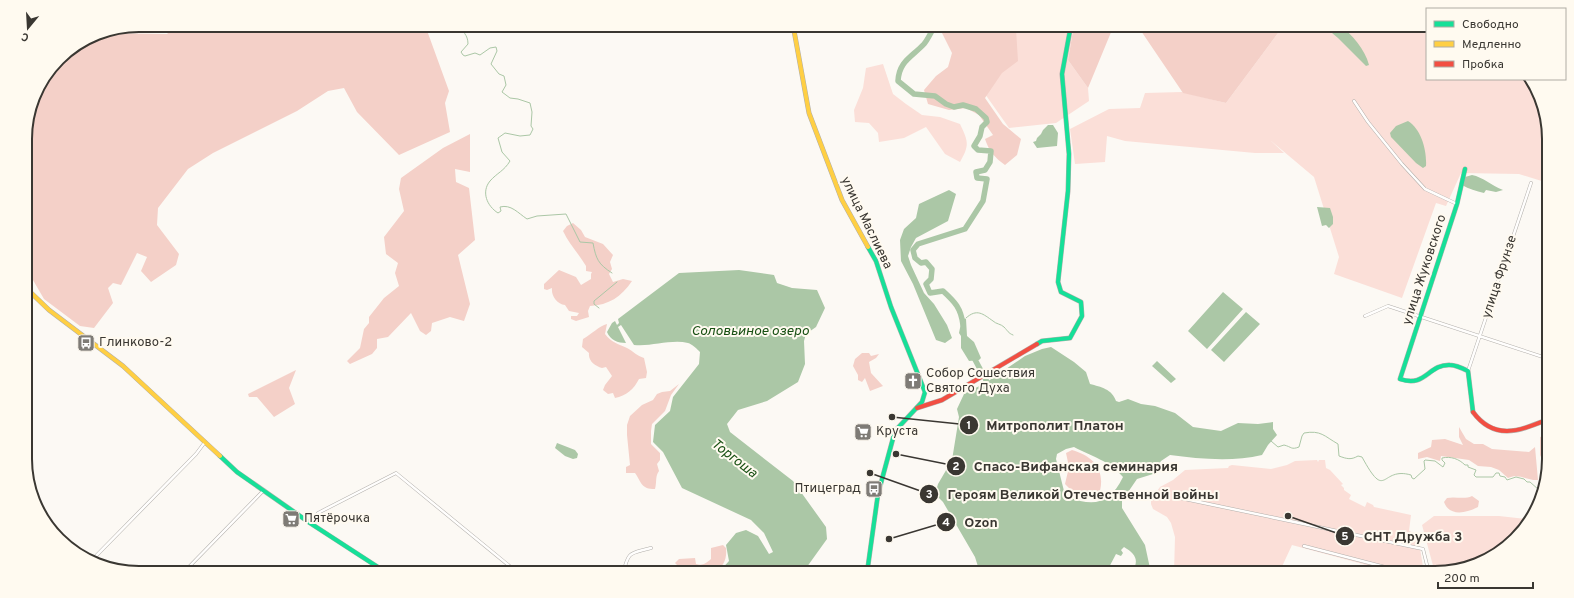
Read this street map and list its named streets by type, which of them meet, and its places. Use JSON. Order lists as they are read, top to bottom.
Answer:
{
  "streets": {
    "street": ["улица Маслиева", "улица Жуковского", "улица Фрунзе"]
  },
  "crossings": [
    ["улица Жуковского", "улица Фрунзе"]
  ],
  "water": ["Соловьиное озеро", "Торгоша"],
  "places": {
    "bus stop": ["Глинково-2", "Птицеград"],
    "church": ["Собор Сошествия Святого Духа"],
    "other": [
      "Митрополит Платон",
      "Спасо-Вифанская семинария",
      "Героям Великой Отечественной войны",
      "СНТ Дружба 3",
      "Ozon"
    ],
    "supermarket": ["Круста", "Пятёрочка"]
  },
  "legend": ["Свободно", "Медленно", "Пробка"],
  "scale_bar": "200 m",
  "north": "bottom"
}
